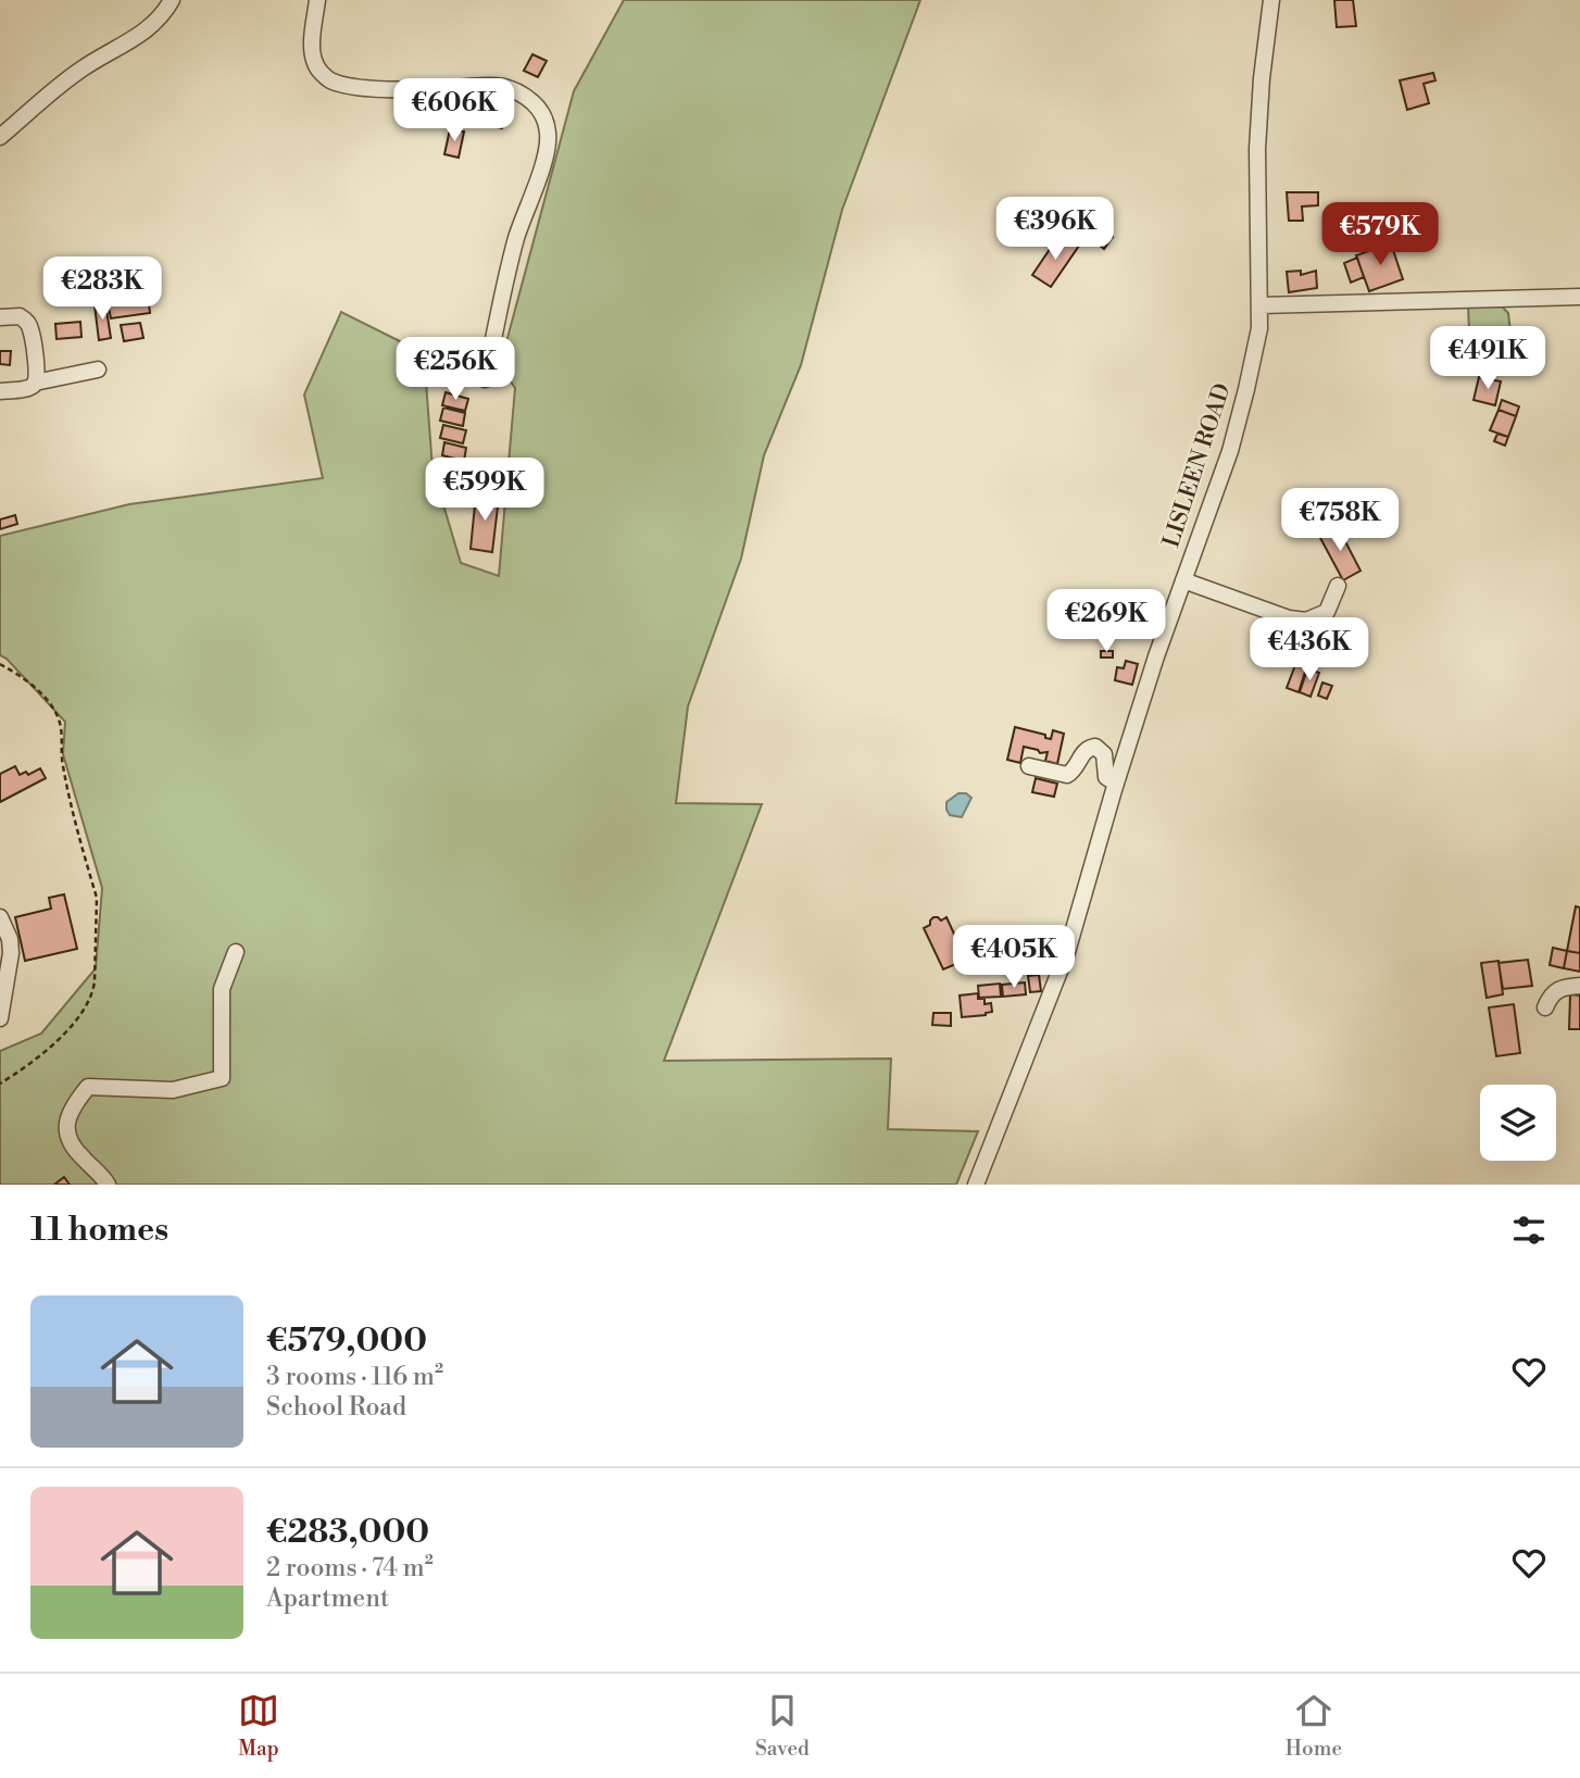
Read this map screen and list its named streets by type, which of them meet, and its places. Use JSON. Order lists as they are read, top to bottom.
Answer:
{
  "streets": {
    "street": ["LISLEEN ROAD"]
  },
  "page": {
    "price": [
      "€606K",
      "€396K",
      "€579K",
      "€283K",
      "€491K",
      "€256K",
      "€599K",
      "€758K",
      "€269K",
      "€436K",
      "€405K"
    ],
    "heading": "11 homes",
    "list": [
      {
        "name": "€579,000",
        "note": "3 rooms · 116 m² · School Road"
      },
      {
        "name": "€283,000",
        "note": "2 rooms · 74 m² · Apartment"
      }
    ],
    "tabs": ["Map", "Saved", "Home"]
  }
}
